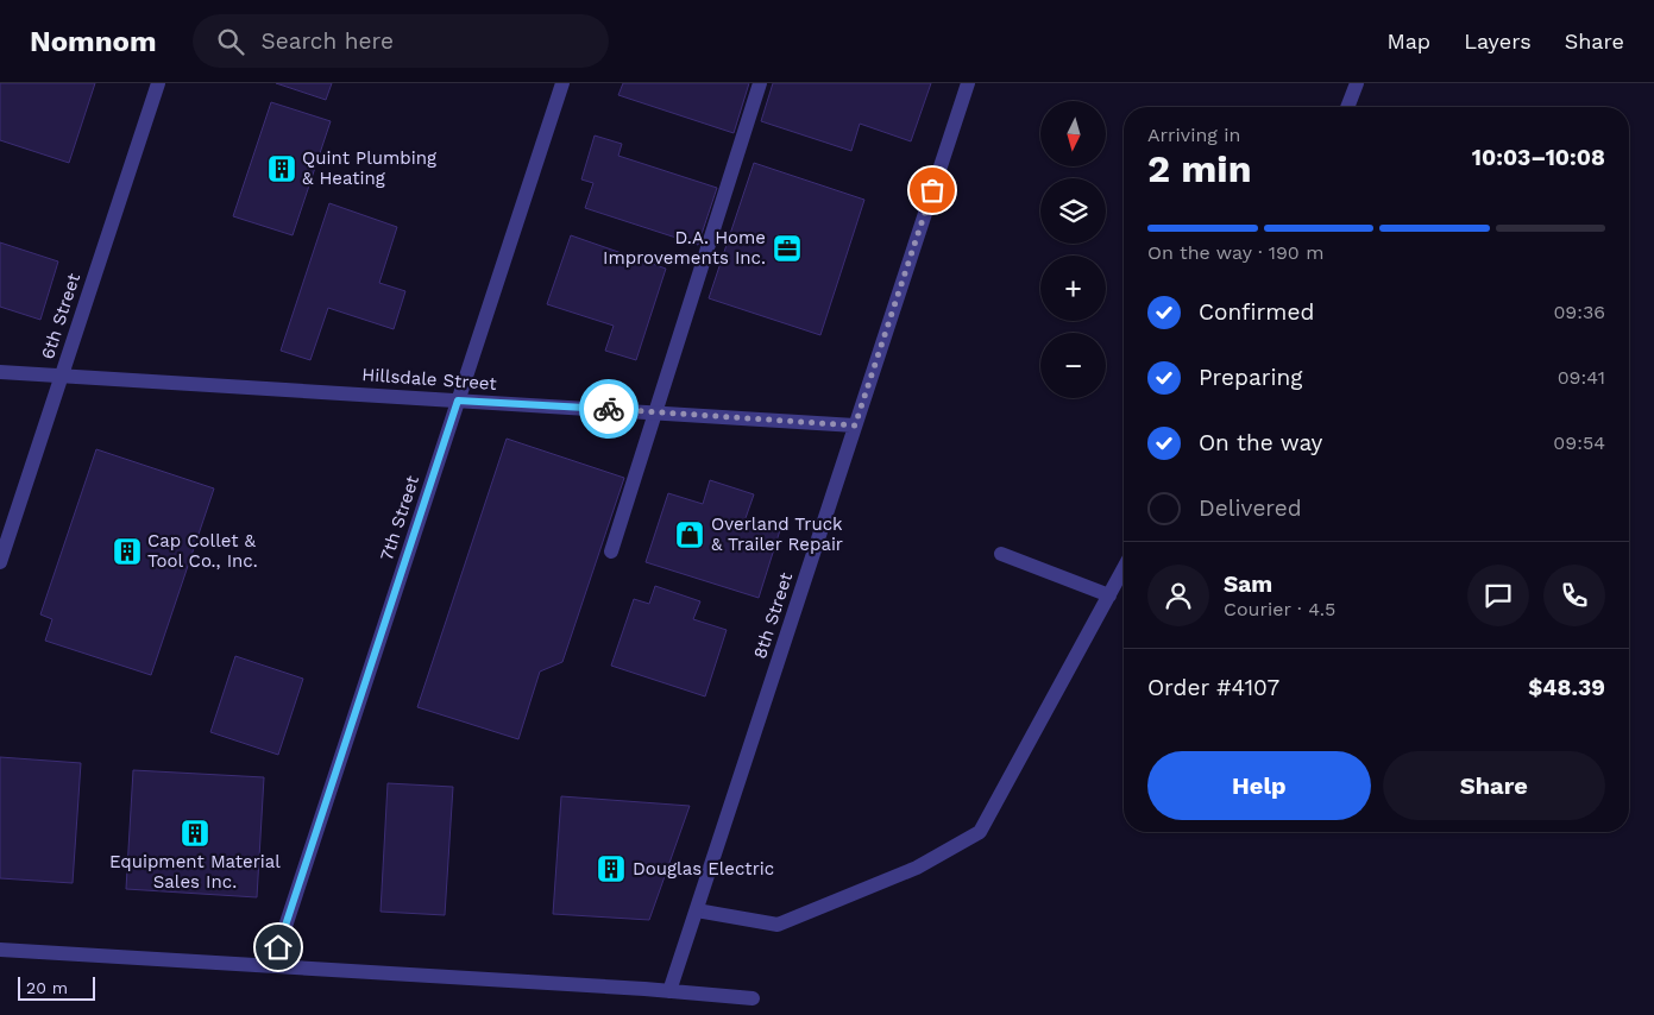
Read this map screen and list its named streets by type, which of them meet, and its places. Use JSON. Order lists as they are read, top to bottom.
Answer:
{
  "streets": {
    "street": [
      "6th Street",
      "Hillsdale Street",
      "7th Street",
      "8th Street"
    ]
  },
  "crossings": [
    ["6th Street", "Hillsdale Street"],
    ["Hillsdale Street", "7th Street"],
    ["Hillsdale Street", "8th Street"]
  ],
  "places": {
    "building": [
      "Quint Plumbing & Heating",
      "Cap Collet & Tool Co., Inc.",
      "Equipment Material Sales Inc.",
      "Douglas Electric"
    ],
    "office": ["D.A. Home Improvements Inc."],
    "shop": ["Overland Truck & Trailer Repair"]
  },
  "scale_bar": "20 m",
  "north": "bottom",
  "page": {
    "header": "Nomnom",
    "search": "Search here",
    "nav": ["Map", "Layers", "Share"],
    "map_buttons": ["+", "−"],
    "heading": ["2 min", "Arriving in", "10:03–10:08"],
    "panel": [
      "Sam",
      "Courier · 4.5",
      "Order #4107",
      "$48.39"
    ],
    "bar": "On the way · 190 m",
    "list": [
      ["Confirmed", "09:36"],
      ["Preparing", "09:41"],
      ["On the way", "09:54"],
      "Delivered"
    ],
    "buttons": ["Help", "Share"],
    "scale": "20 m"
  }
}
